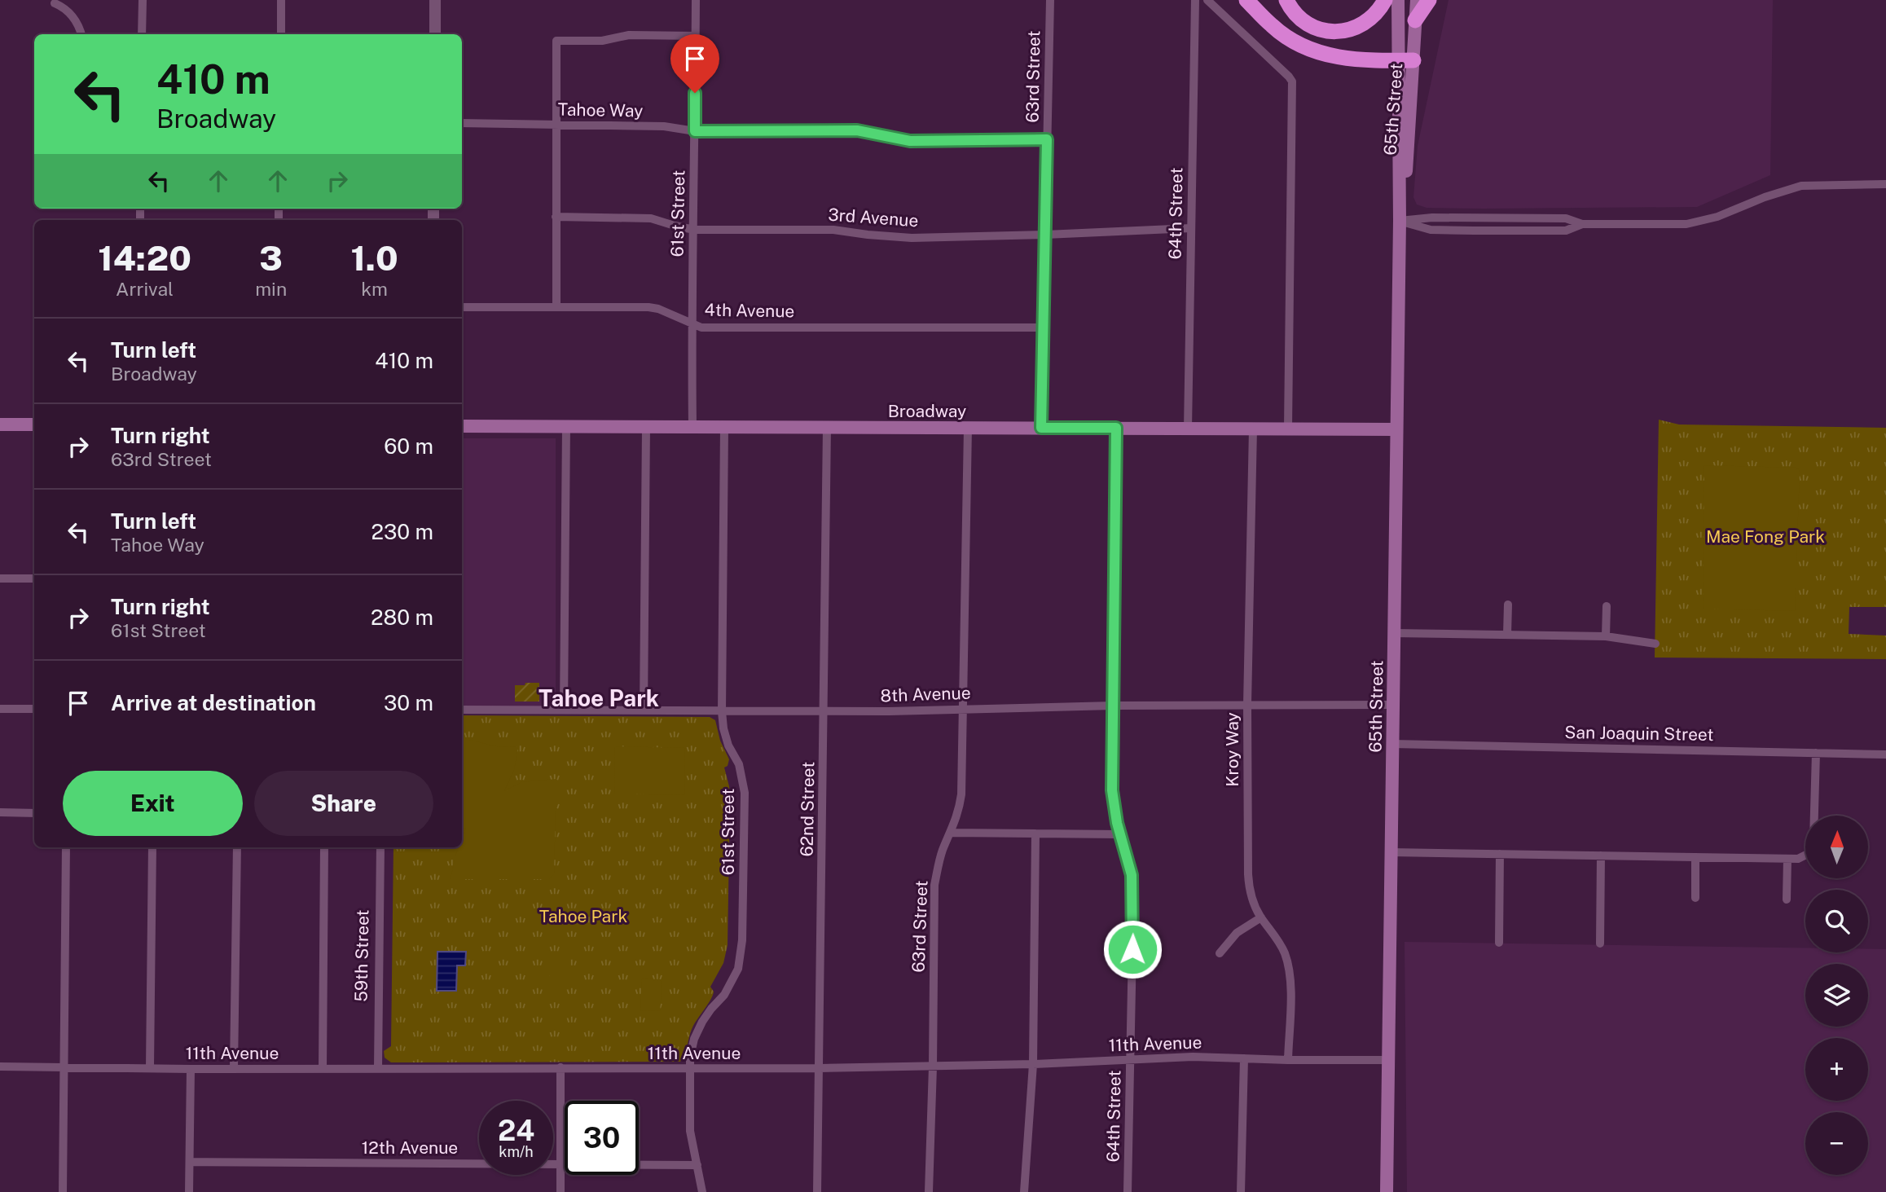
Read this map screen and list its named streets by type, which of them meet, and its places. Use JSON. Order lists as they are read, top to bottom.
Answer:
{
  "streets": {
    "main road": ["65th Street", "Broadway"],
    "street": [
      "63rd Street",
      "Tahoe Way",
      "61st Street",
      "64th Street",
      "3rd Avenue",
      "4th Avenue",
      "8th Avenue",
      "San Joaquin Street",
      "Kroy Way",
      "62nd Street",
      "59th Street",
      "11th Avenue",
      "12th Avenue"
    ]
  },
  "crossings": [
    ["63rd Street", "Tahoe Way"],
    ["63rd Street", "3rd Avenue"],
    ["63rd Street", "4th Avenue"],
    ["63rd Street", "Broadway"],
    ["63rd Street", "8th Avenue"],
    ["63rd Street", "11th Avenue"],
    ["65th Street", "Broadway"],
    ["65th Street", "8th Avenue"],
    ["65th Street", "San Joaquin Street"],
    ["65th Street", "11th Avenue"],
    ["Tahoe Way", "61st Street"],
    ["61st Street", "3rd Avenue"],
    ["61st Street", "4th Avenue"],
    ["61st Street", "Broadway"],
    ["61st Street", "8th Avenue"],
    ["61st Street", "11th Avenue"],
    ["61st Street", "12th Avenue"],
    ["64th Street", "3rd Avenue"],
    ["64th Street", "Broadway"],
    ["64th Street", "8th Avenue"],
    ["64th Street", "11th Avenue"],
    ["Broadway", "Kroy Way"],
    ["Broadway", "62nd Street"],
    ["8th Avenue", "Kroy Way"],
    ["8th Avenue", "62nd Street"],
    ["Kroy Way", "11th Avenue"],
    ["62nd Street", "11th Avenue"],
    ["59th Street", "11th Avenue"]
  ],
  "districts": ["Tahoe Park"],
  "parks": ["Mae Fong Park", "Tahoe Park"],
  "north": "top",
  "page": {
    "turn": ["410 m", "Broadway"],
    "eta": [
      "14:20",
      "Arrival",
      "3",
      "min",
      "1.0",
      "km"
    ],
    "list": [
      {
        "name": "Turn left",
        "note": "Broadway",
        "value": "410 m"
      },
      {
        "name": "Turn right",
        "note": "63rd Street",
        "value": "60 m"
      },
      {
        "name": "Turn left",
        "note": "Tahoe Way",
        "value": "230 m"
      },
      {
        "name": "Turn right",
        "note": "61st Street",
        "value": "280 m"
      },
      {
        "name": "Arrive at destination",
        "value": "30 m"
      }
    ],
    "buttons": ["Exit", "Share"],
    "map_buttons": ["+", "−"],
    "speed": "24 km/h",
    "limit": "30"
  }
}
